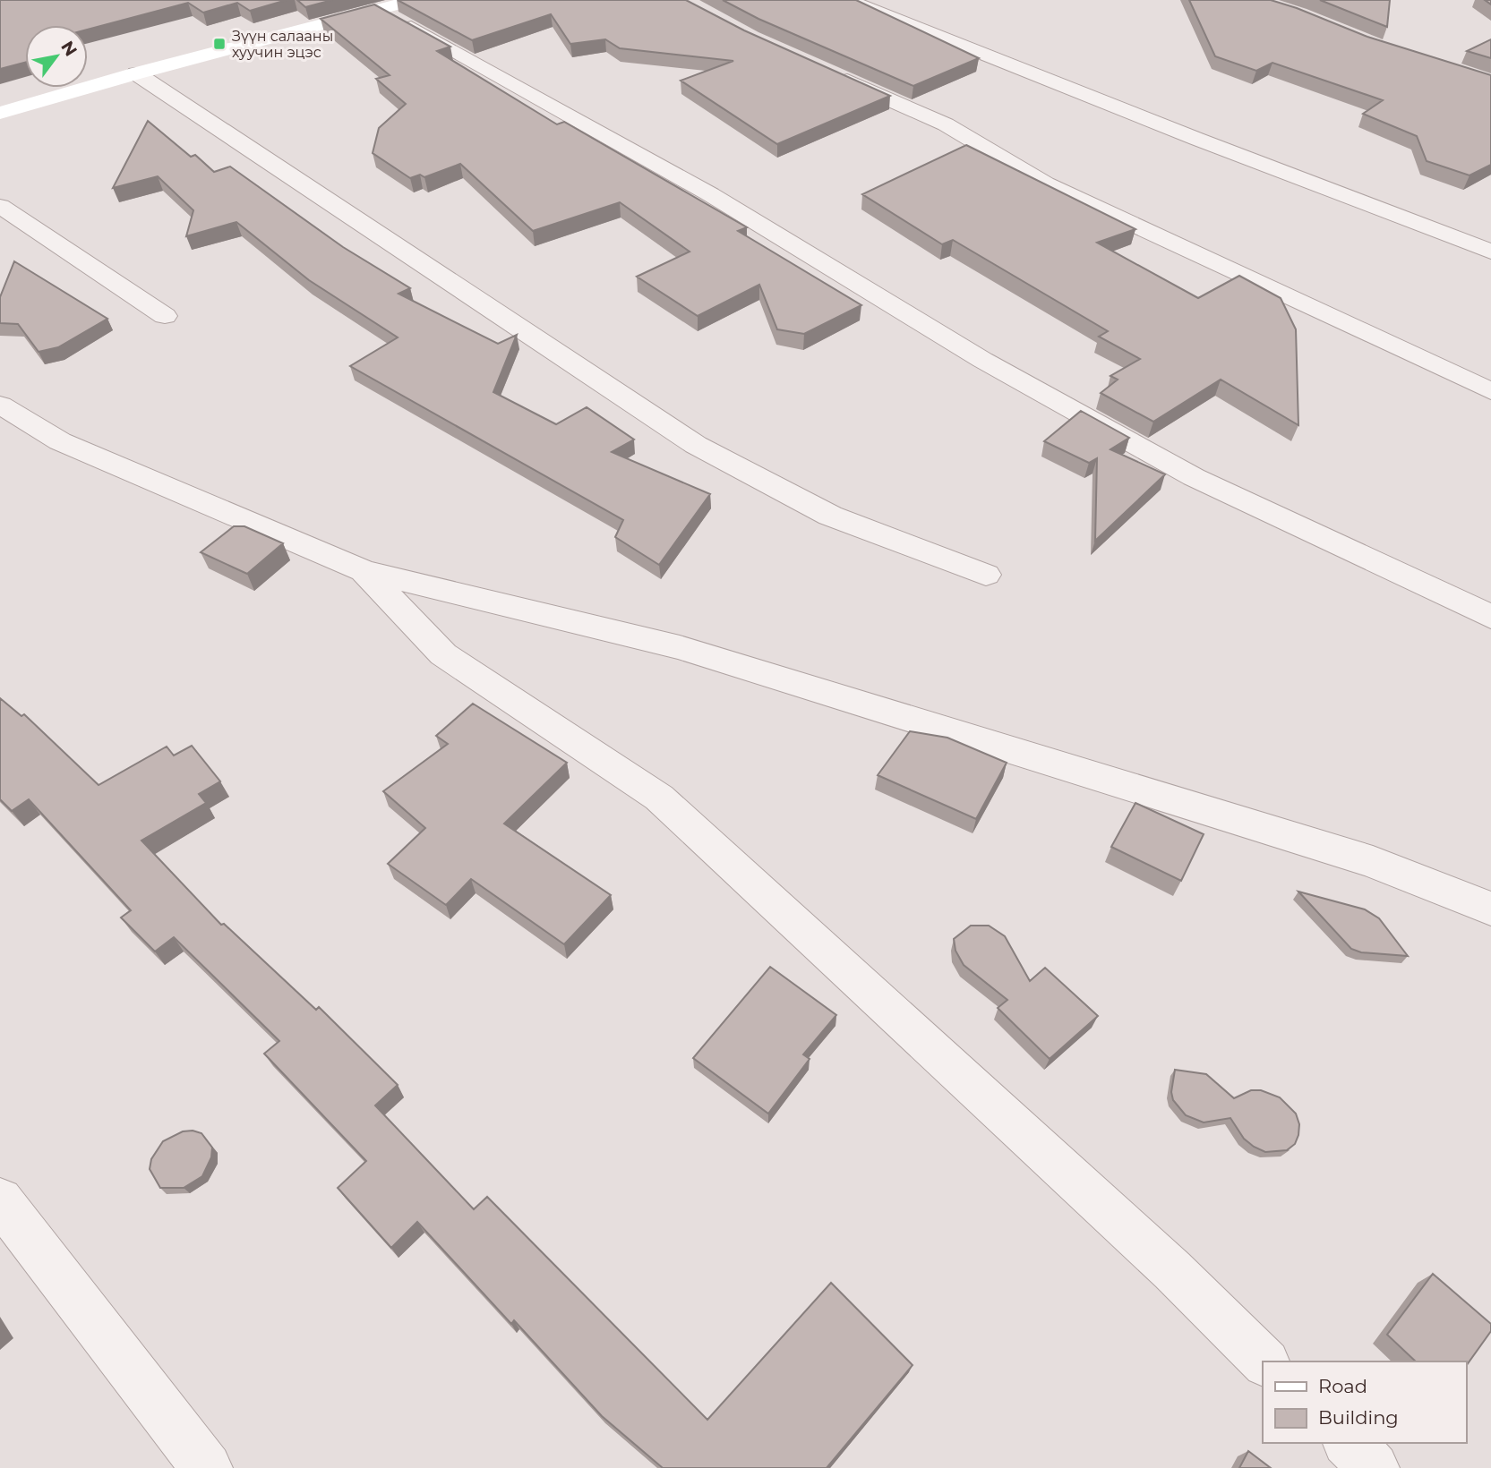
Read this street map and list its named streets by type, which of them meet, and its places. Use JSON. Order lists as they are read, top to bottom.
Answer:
{
  "places": {
    "transit": ["Зүүн салааны хуучин эцэс"]
  },
  "legend": ["Road", "Building"],
  "north": "top right"
}
